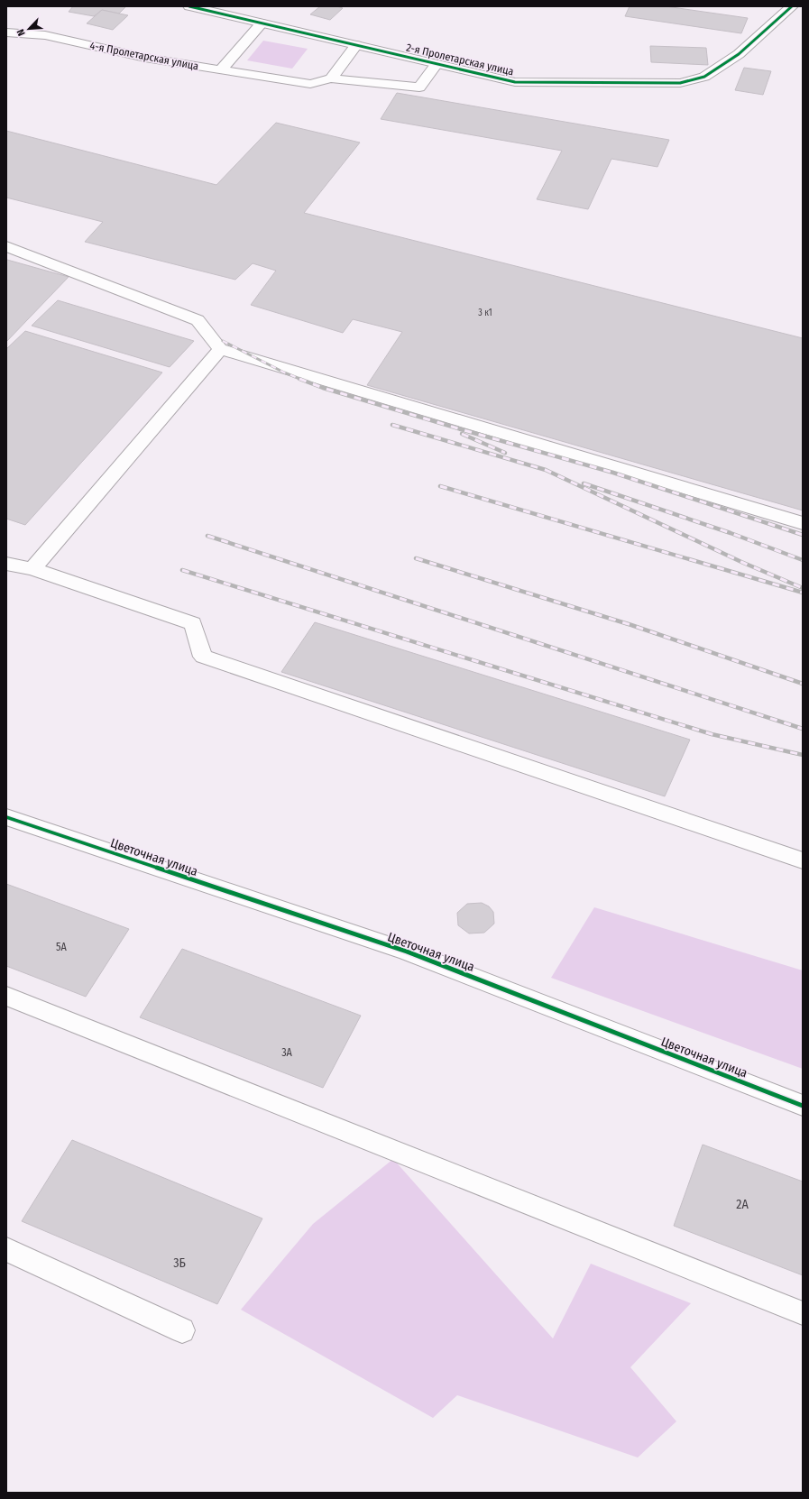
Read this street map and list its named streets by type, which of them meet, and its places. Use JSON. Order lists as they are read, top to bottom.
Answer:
{
  "streets": {
    "street": ["4-я Пролетарская улица", "2-я Пролетарская улица", "Цветочная улица"]
  },
  "house_numbers": [
    "3 к1",
    "5А",
    "3А",
    "2А",
    "3Б"
  ],
  "north": "bottom left"
}
